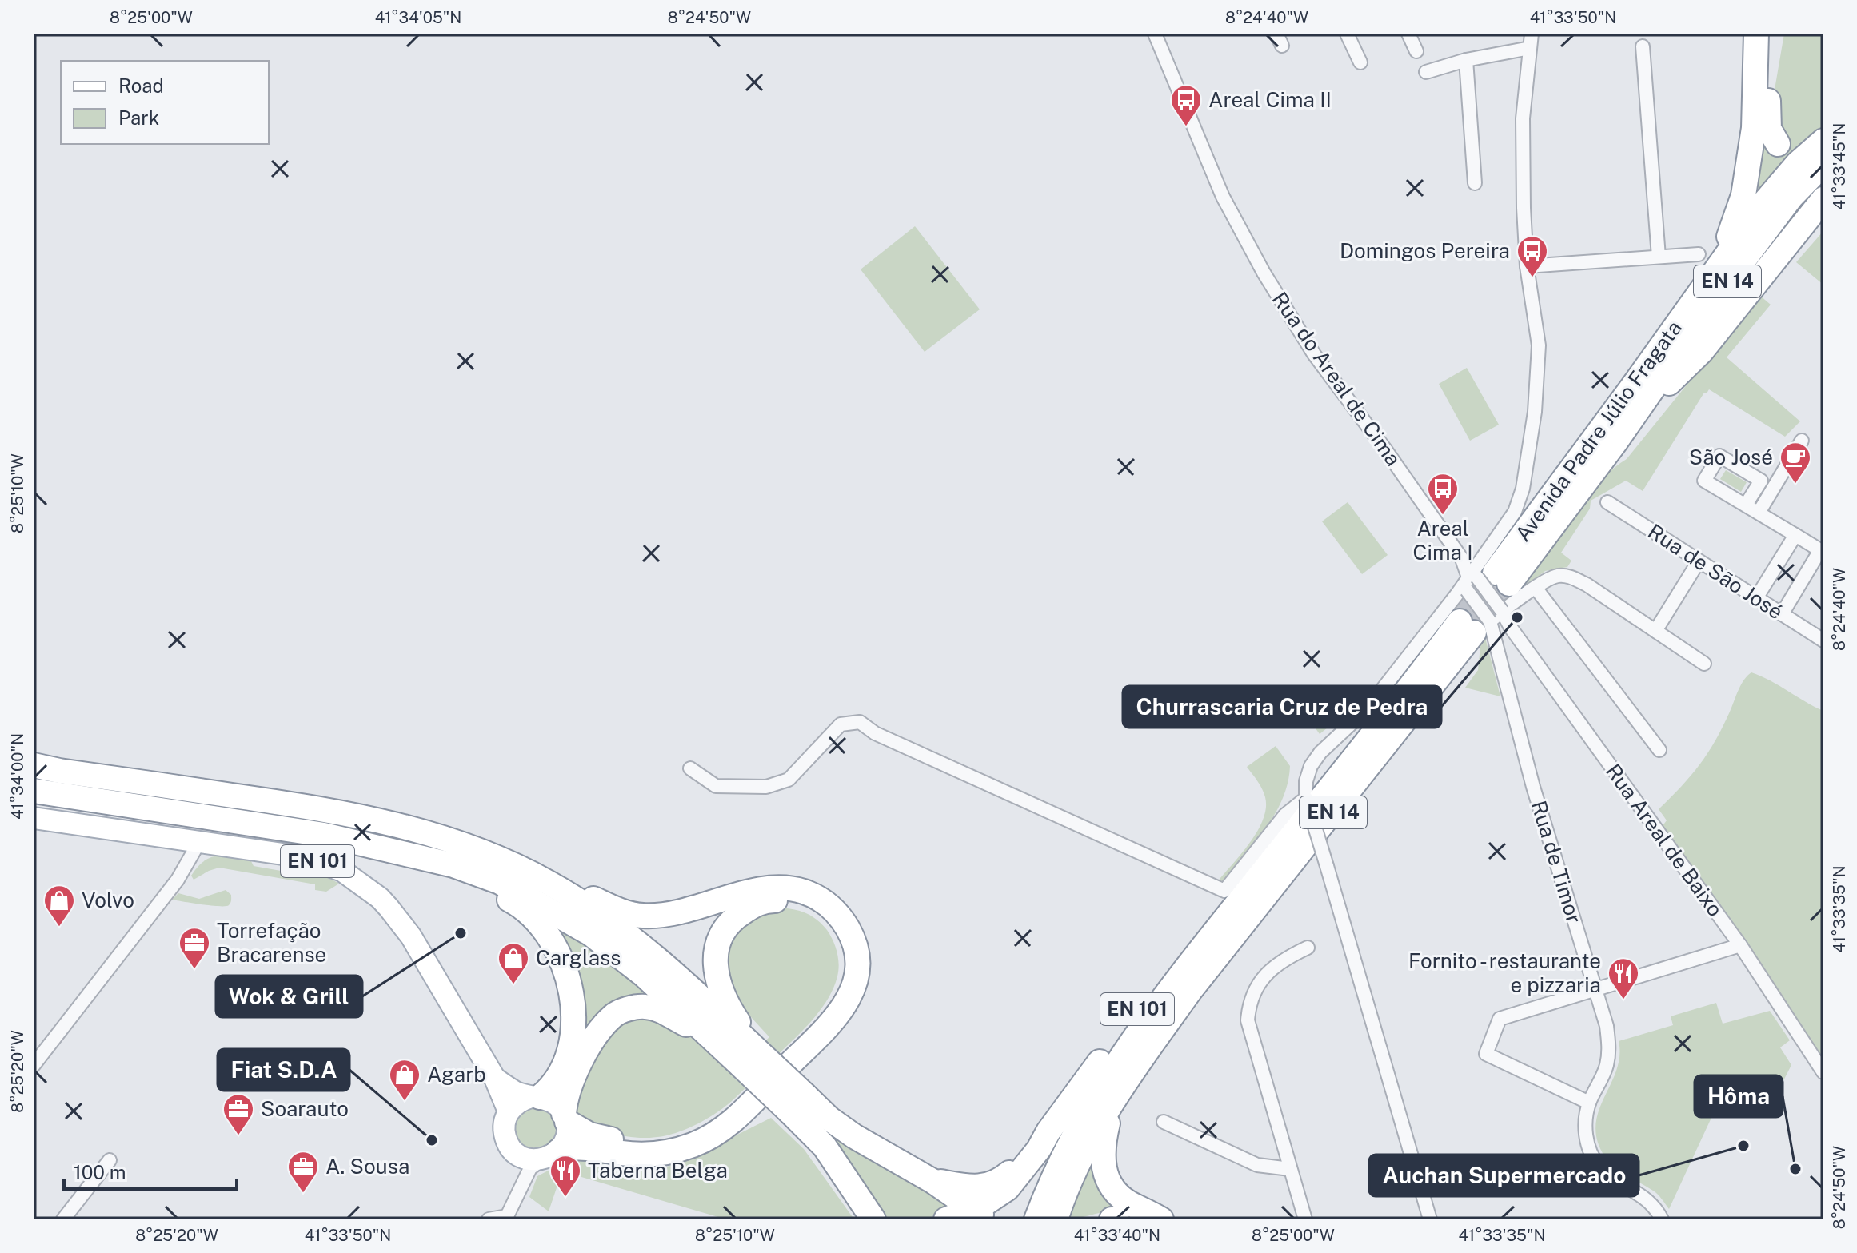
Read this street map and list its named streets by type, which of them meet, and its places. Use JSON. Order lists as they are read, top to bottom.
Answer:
{
  "streets": {
    "highway": ["EN 14", "Avenida Padre Júlio Fragata", "EN 101"],
    "street": [
      "Rua do Areal de Cima",
      "Rua de São José",
      "Rua Areal de Baixo",
      "Rua de Timor"
    ]
  },
  "crossings": [
    ["EN 14", "EN 101"],
    ["EN 14", "Rua de Timor"],
    ["Rua do Areal de Cima", "Avenida Padre Júlio Fragata"],
    ["Rua do Areal de Cima", "Rua Areal de Baixo"],
    ["Avenida Padre Júlio Fragata", "Rua Areal de Baixo"]
  ],
  "places": {
    "bus stop": ["Areal Cima II", "Domingos Pereira", "Areal Cima I"],
    "cafe": ["São José"],
    "other": [
      "Churrascaria Cruz de Pedra",
      "Wok & Grill",
      "Fiat S.D.A",
      "Auchan Supermercado",
      "Hôma"
    ],
    "shop": ["Volvo", "Carglass", "Agarb"],
    "office": ["Torrefação Bracarense", "Soarauto", "A. Sousa"],
    "restaurant": ["Fornito - restaurante e pizzaria", "Taberna Belga"]
  },
  "legend": ["Road", "Park"],
  "scale_bar": "100 m",
  "coordinates": [
    "8°25'00\"W",
    "41°34'05\"N",
    "8°24'50\"W",
    "8°24'40\"W",
    "41°33'50\"N",
    "41°33'45\"N",
    "8°25'10\"W",
    "41°34'00\"N",
    "41°33'35\"N",
    "8°25'20\"W",
    "41°33'40\"N"
  ]
}
